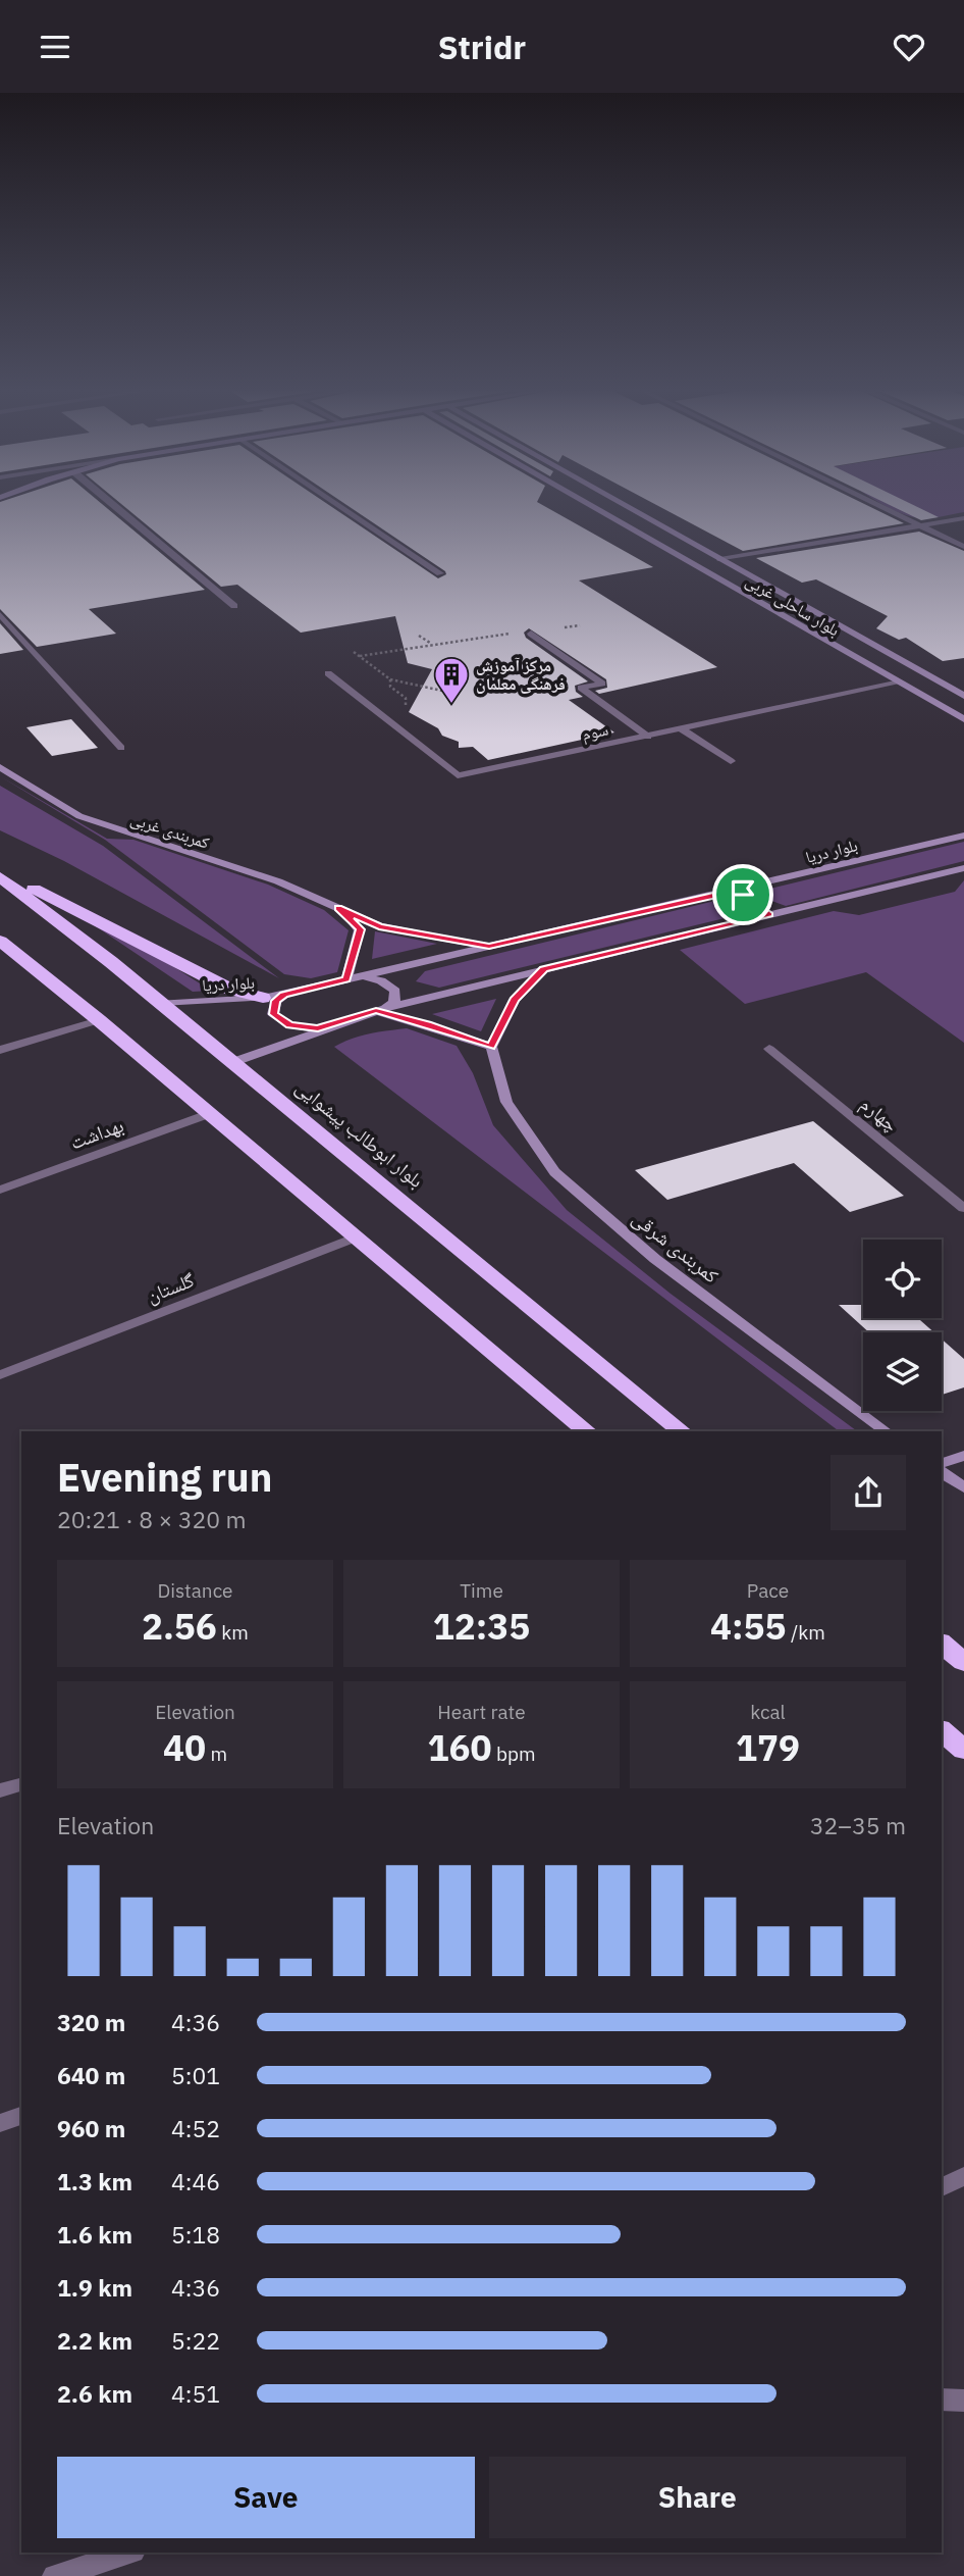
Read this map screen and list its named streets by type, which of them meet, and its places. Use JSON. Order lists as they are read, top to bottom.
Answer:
{
  "streets": {
    "highway": ["بلوار ابوطالب پیشوایی"],
    "street": [
      "بلوار ساحلی غربی",
      "سوم",
      "کمربندی غربی",
      "بلوار دریا",
      "چهارم",
      "بهداشت",
      "کمربندی شرقی",
      "گلستان"
    ]
  },
  "crossings": [
    ["بلوار ساحلی غربی", "سوم"],
    ["کمربندی غربی", "بلوار دریا"],
    ["بلوار دریا", "بلوار ابوطالب پیشوایی"]
  ],
  "places": {
    "building": ["مرکز آموزش فرهنگی معلمان"]
  },
  "page": {
    "header": "Stridr",
    "heading": ["Evening run", "20:21 · 8 × 320 m"],
    "stats": [
      ["Distance", "2.56 km"],
      ["Time", "12:35"],
      ["Pace", "4:55 /km"],
      ["Elevation", "40 m"],
      ["Heart rate", "160 bpm"],
      ["kcal", "179"]
    ],
    "chart": ["Elevation", "32–35 m"],
    "list": [
      {
        "name": "320 m",
        "note": "4:36"
      },
      {
        "name": "640 m",
        "note": "5:01"
      },
      {
        "name": "960 m",
        "note": "4:52"
      },
      {
        "name": "1.3 km",
        "note": "4:46"
      },
      {
        "name": "1.6 km",
        "note": "5:18"
      },
      {
        "name": "1.9 km",
        "note": "4:36"
      },
      {
        "name": "2.2 km",
        "note": "5:22"
      },
      {
        "name": "2.6 km",
        "note": "4:51"
      }
    ],
    "buttons": ["Save", "Share"]
  }
}
